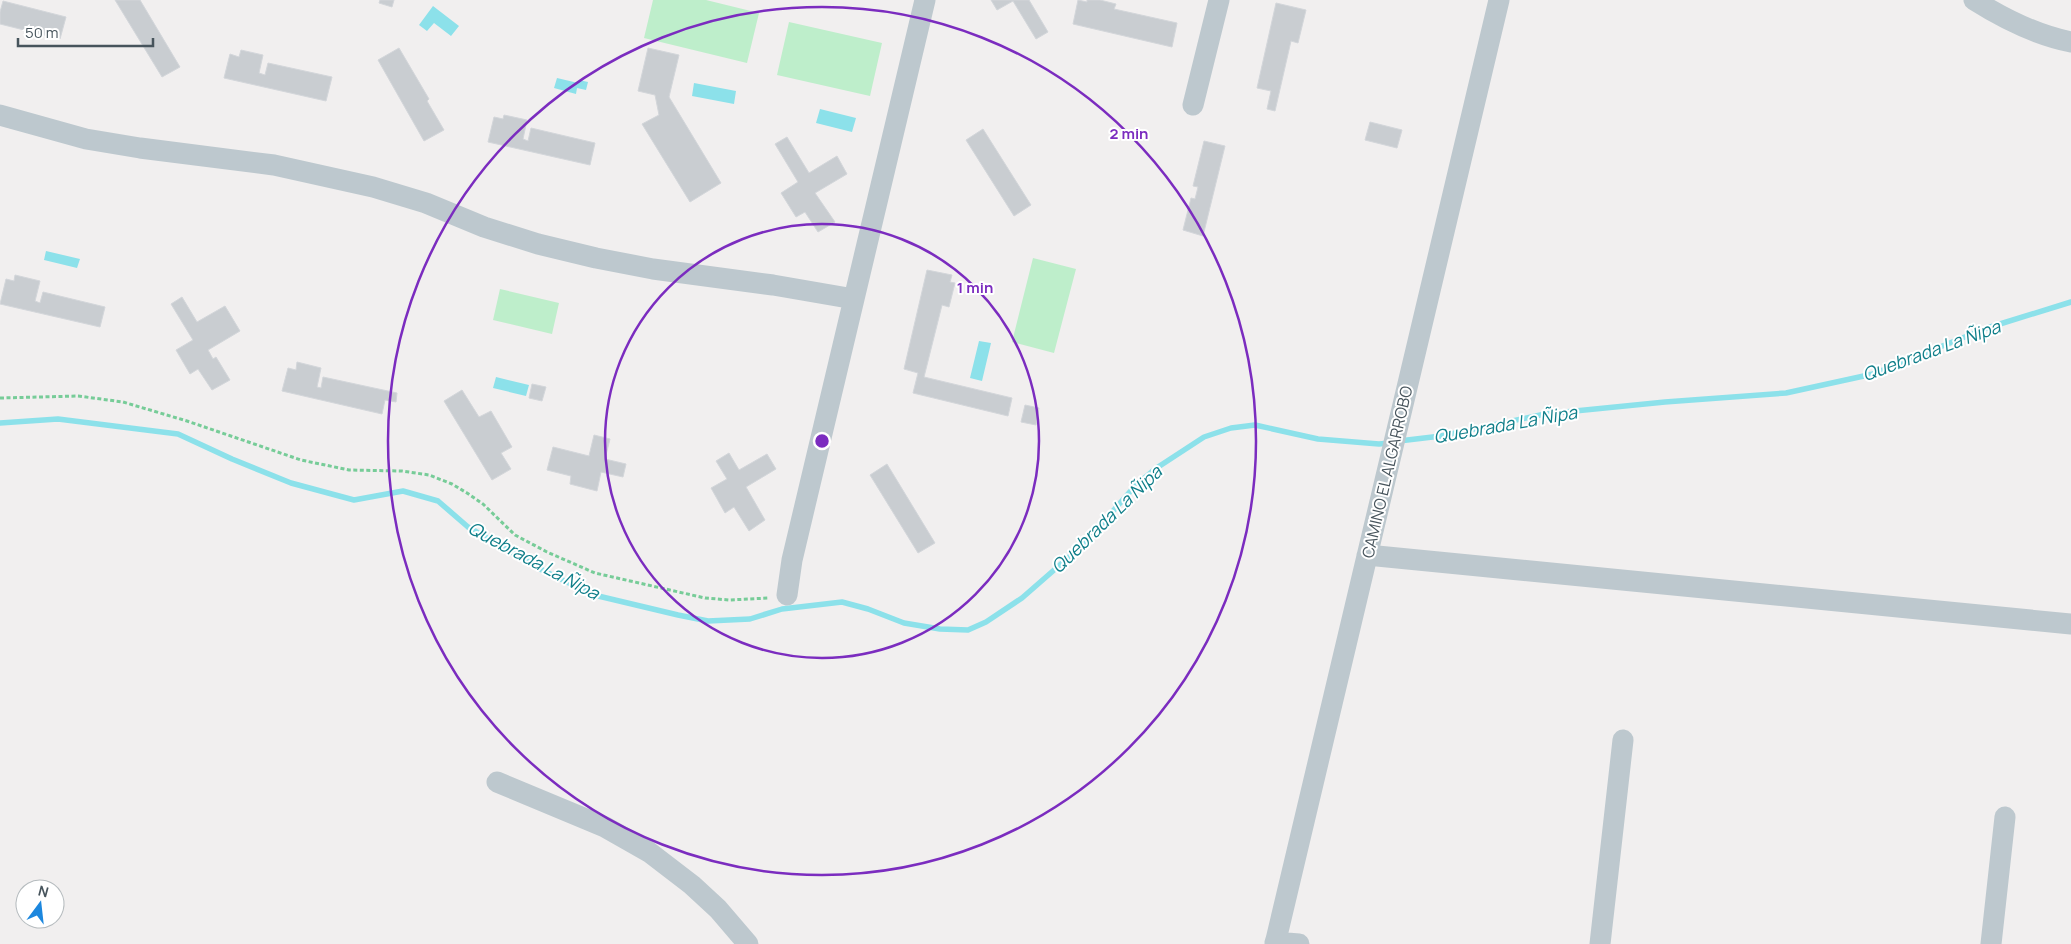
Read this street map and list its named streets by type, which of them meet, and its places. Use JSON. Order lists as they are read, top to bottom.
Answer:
{
  "streets": {
    "street": ["CAMINO EL ALGARROBO"]
  },
  "water": ["Quebrada La Ñipa"],
  "scale_bar": "50 m",
  "north": "top",
  "rings": ["2 min", "1 min"]
}
